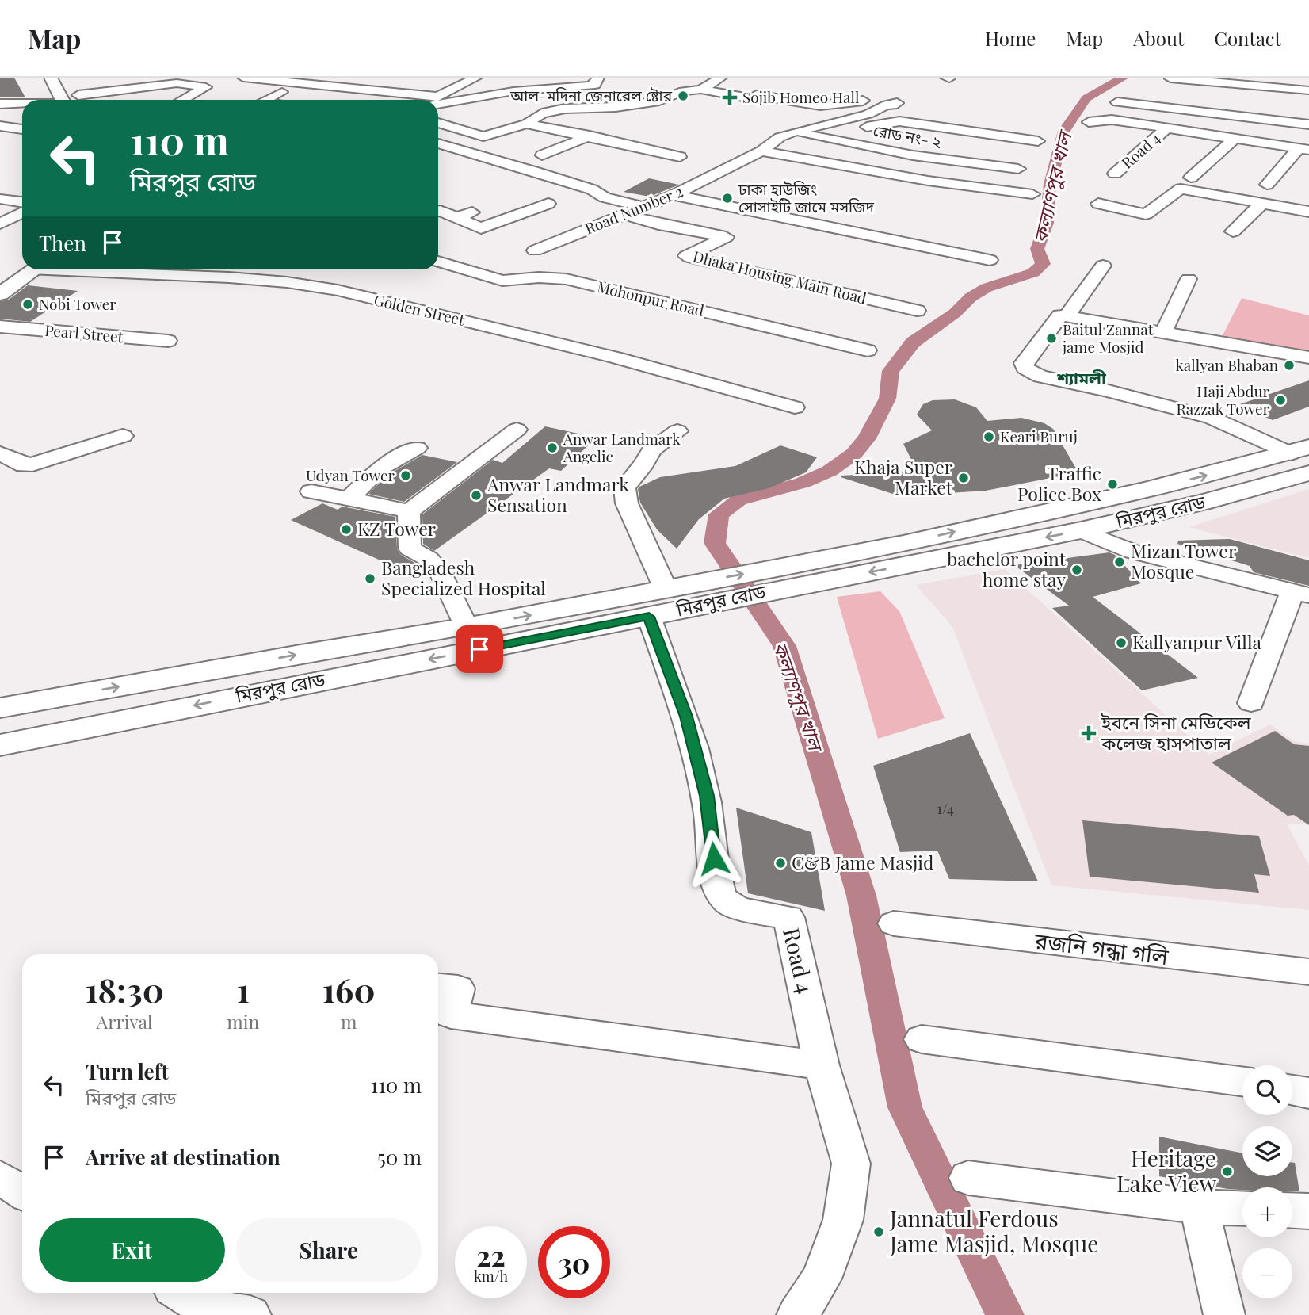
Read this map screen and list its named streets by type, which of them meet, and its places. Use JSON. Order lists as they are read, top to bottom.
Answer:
{
  "streets": {
    "main road": ["মিরপুর রোড"],
    "street": [
      "রোড নং- ২",
      "Road 4",
      "Road Number 2",
      "Dhaka Housing Main Road",
      "Mohonpur Road",
      "Golden Street",
      "Pearl Street",
      "রজনি গন্ধা গলি"
    ]
  },
  "crossings": [
    ["রোড নং- ২", "Road Number 2"],
    ["Road 4", "মিরপুর রোড"],
    ["Road Number 2", "Dhaka Housing Main Road"]
  ],
  "districts": ["শ্যামলী"],
  "water": ["কল্যাণপুর খাল"],
  "places": {
    "other": [
      "আল-মদিনা জেনারেল ষ্টোর",
      "ঢাকা হাউজিং সোসাইটি জামে মসজিদ",
      "Nobi Tower",
      "Baitul Zannat jame Mosjid",
      "kallyan Bhaban",
      "Haji Abdur Razzak Tower",
      "Keari Buruj",
      "Anwar Landmark Angelic",
      "Udyan Tower",
      "Khaja Super Market",
      "Traffic Police Box",
      "Anwar Landmark Sensation",
      "KZ Tower",
      "Mizan Tower Mosque",
      "bachelor point home stay",
      "Bangladesh Specialized Hospital",
      "Kallyanpur Villa",
      "C&B Jame Masjid",
      "Heritage Lake View",
      "Jannatul Ferdous Jame Masjid, Mosque"
    ],
    "health": ["Sojib Homeo Hall", "ইবনে সিনা মেডিকেল কলেজ হাসপাতাল"]
  },
  "house_numbers": ["1/4"],
  "page": {
    "header": "Map",
    "nav": [
      "Home",
      "Map",
      "About",
      "Contact"
    ],
    "turn": ["110 m", "মিরপুর রোড"],
    "then": "Then",
    "eta": [
      "18:30",
      "Arrival",
      "1",
      "min",
      "160",
      "m"
    ],
    "list": [
      {
        "name": "Turn left",
        "note": "মিরপুর রোড",
        "value": "110 m"
      },
      {
        "name": "Arrive at destination",
        "value": "50 m"
      }
    ],
    "map_buttons": ["+", "−"],
    "buttons": ["Exit", "Share"],
    "speed": "22 km/h",
    "limit": "30"
  }
}
